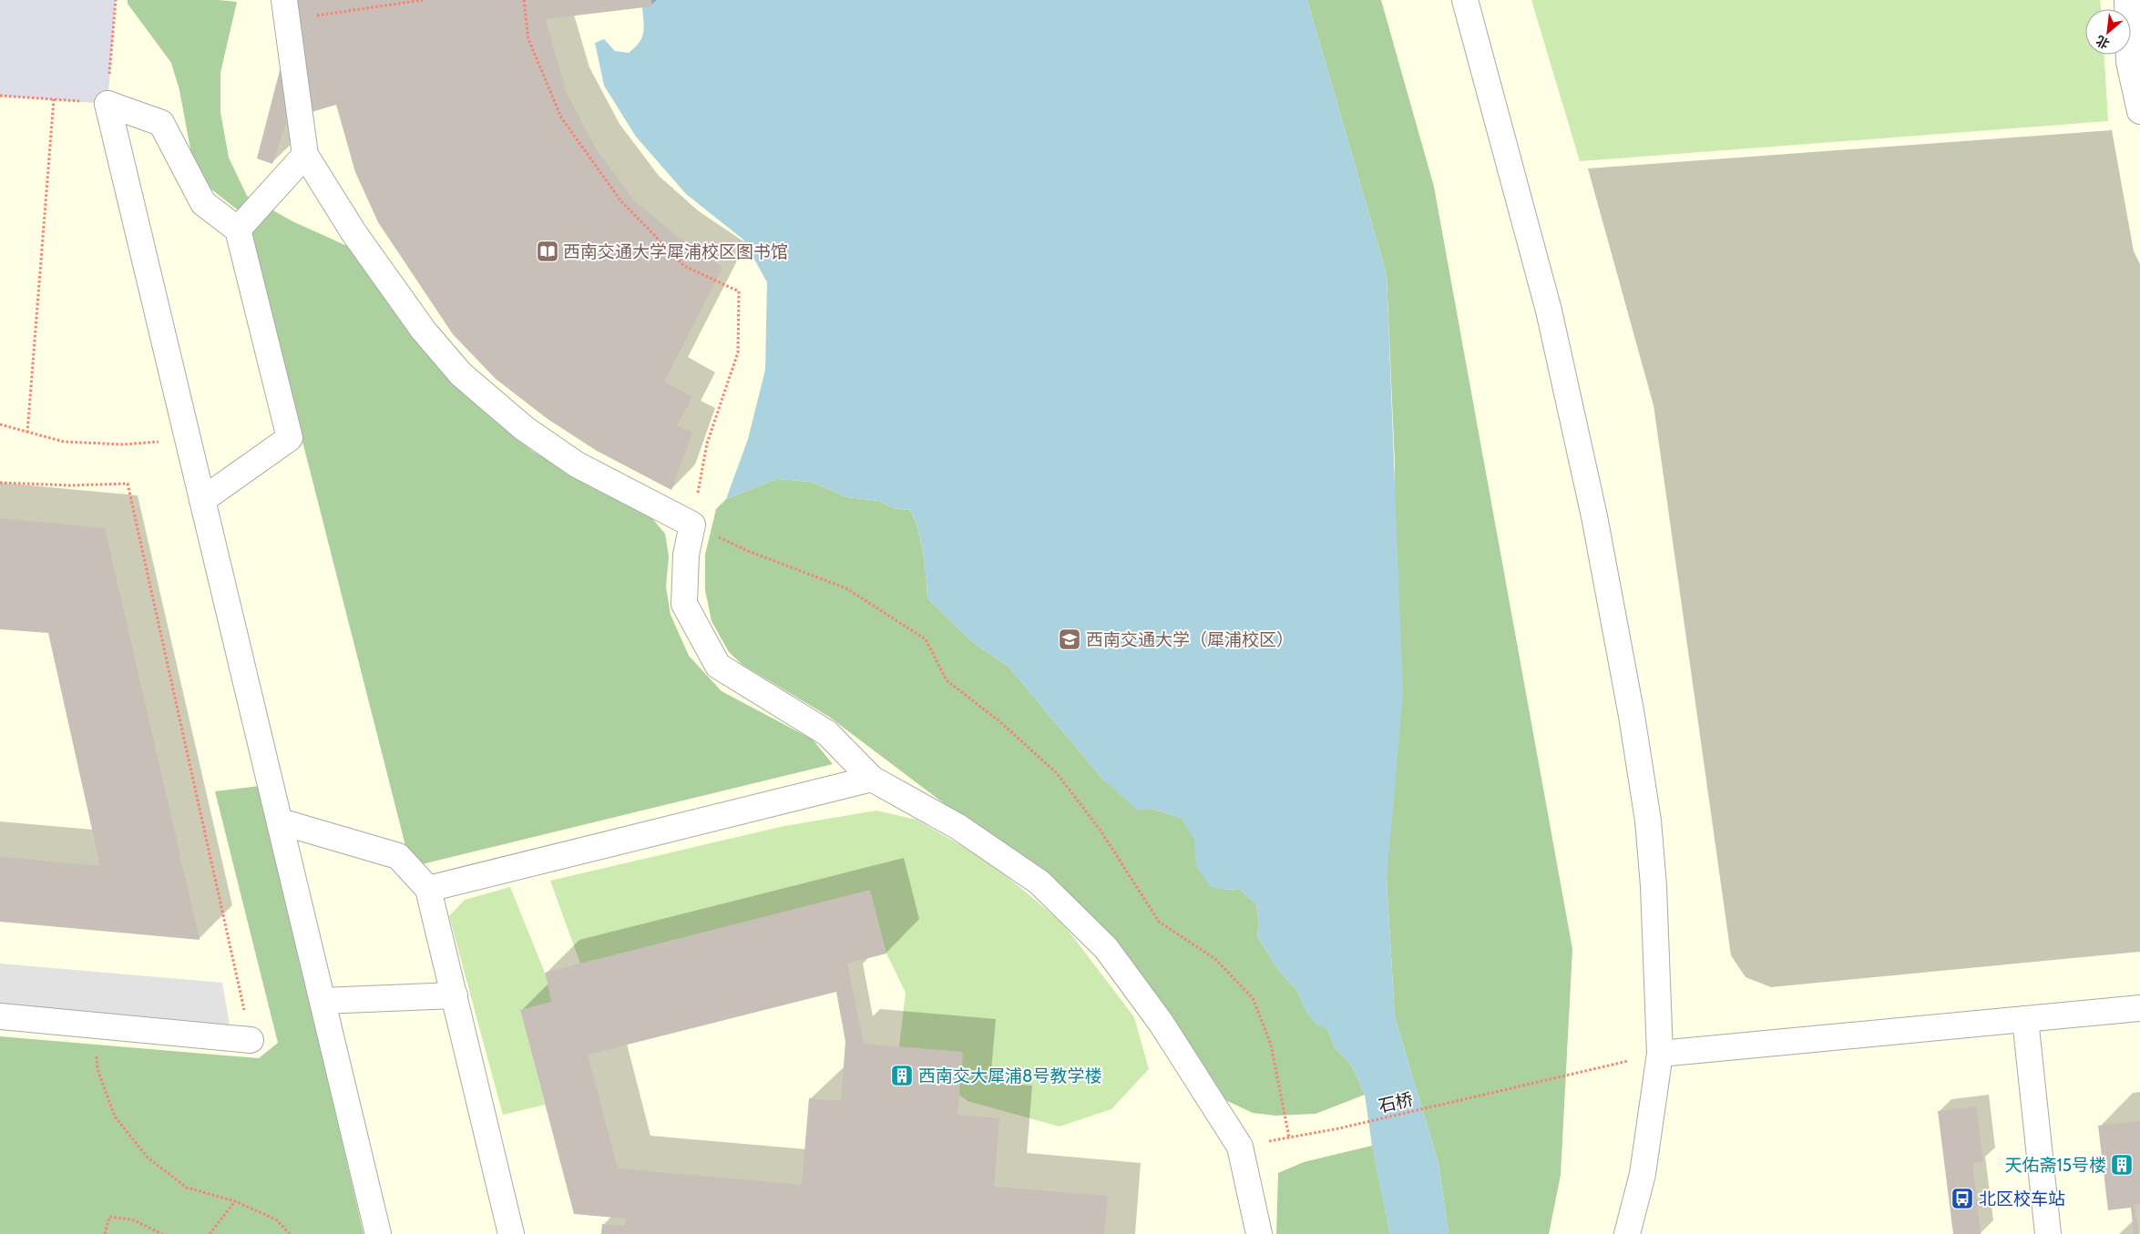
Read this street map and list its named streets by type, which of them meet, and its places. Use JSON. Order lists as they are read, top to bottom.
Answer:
{
  "streets": {
    "path": ["石桥"]
  },
  "places": {
    "library": ["西南交通大学犀浦校区图书馆"],
    "school or university": ["西南交通大学（犀浦校区）"],
    "building": ["西南交大犀浦8号教学楼", "天佑斋15号楼"],
    "bus stop": ["北区校车站"]
  },
  "north": "bottom left"
}
